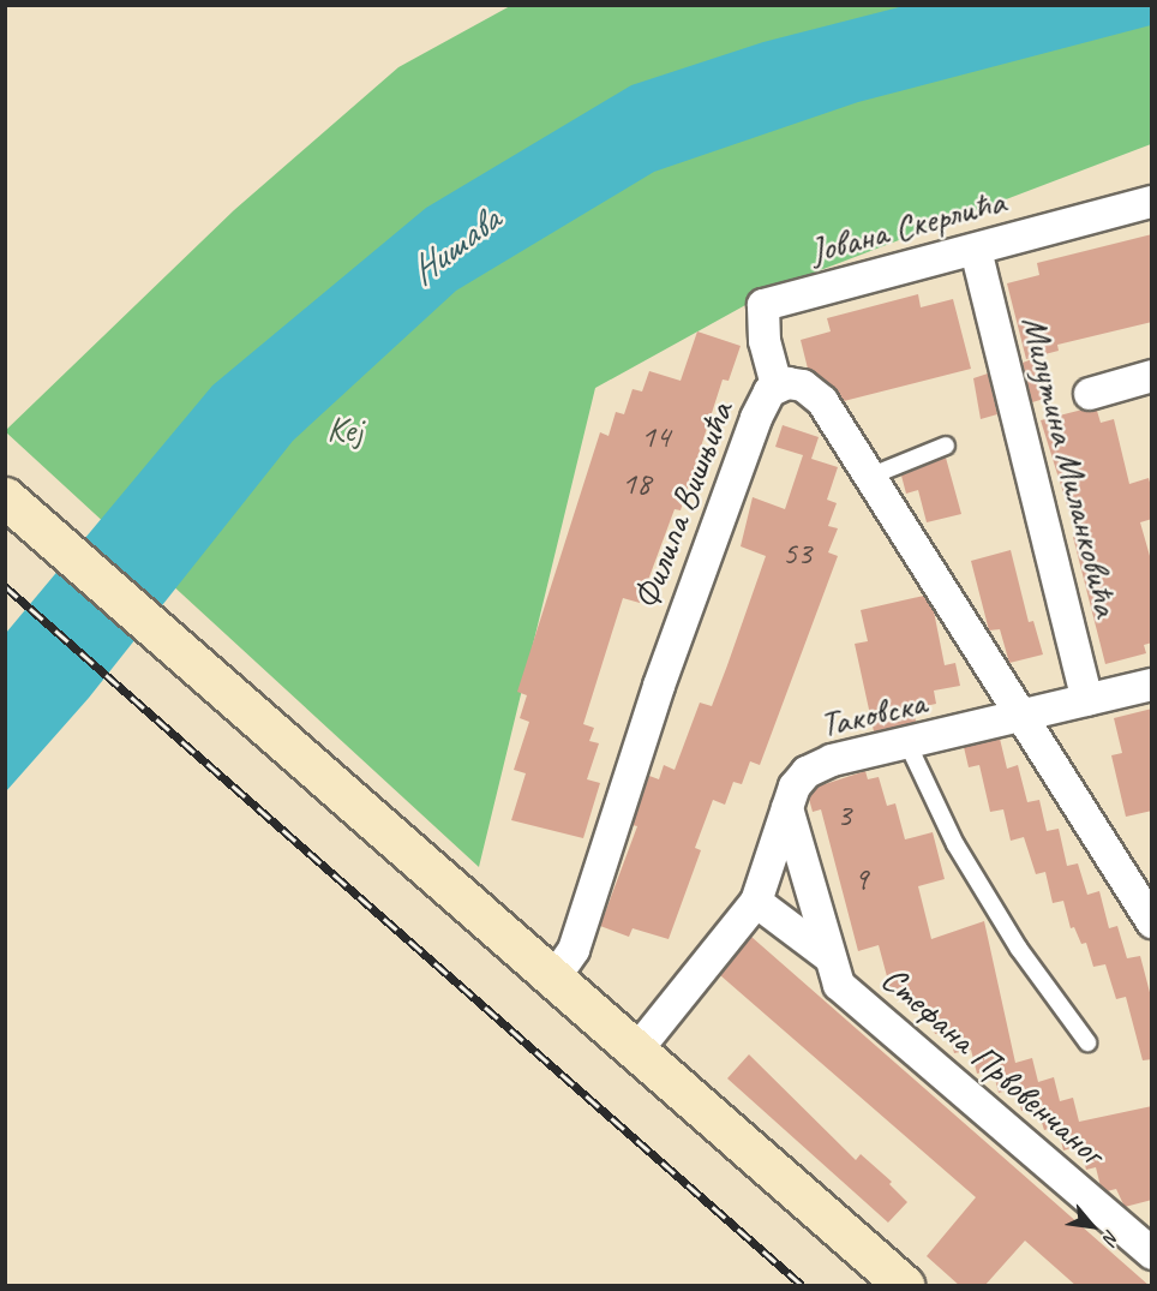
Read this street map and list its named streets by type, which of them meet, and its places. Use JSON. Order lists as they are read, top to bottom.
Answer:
{
  "streets": {
    "street": [
      "Јована Скерлића",
      "Милутина Миланковића",
      "Филипа Вишњића",
      "Таковска",
      "Стефана Првовенчаног"
    ]
  },
  "crossings": [
    ["Јована Скерлића", "Милутина Миланковића"],
    ["Јована Скерлића", "Филипа Вишњића"],
    ["Милутина Миланковића", "Таковска"],
    ["Филипа Вишњића", "Таковска"],
    ["Таковска", "Стефана Првовенчаног"]
  ],
  "water": ["Нишава"],
  "parks": ["Кеј"],
  "house_numbers": [
    "14",
    "18",
    "53",
    "3",
    "9"
  ],
  "north": "bottom right"
}
